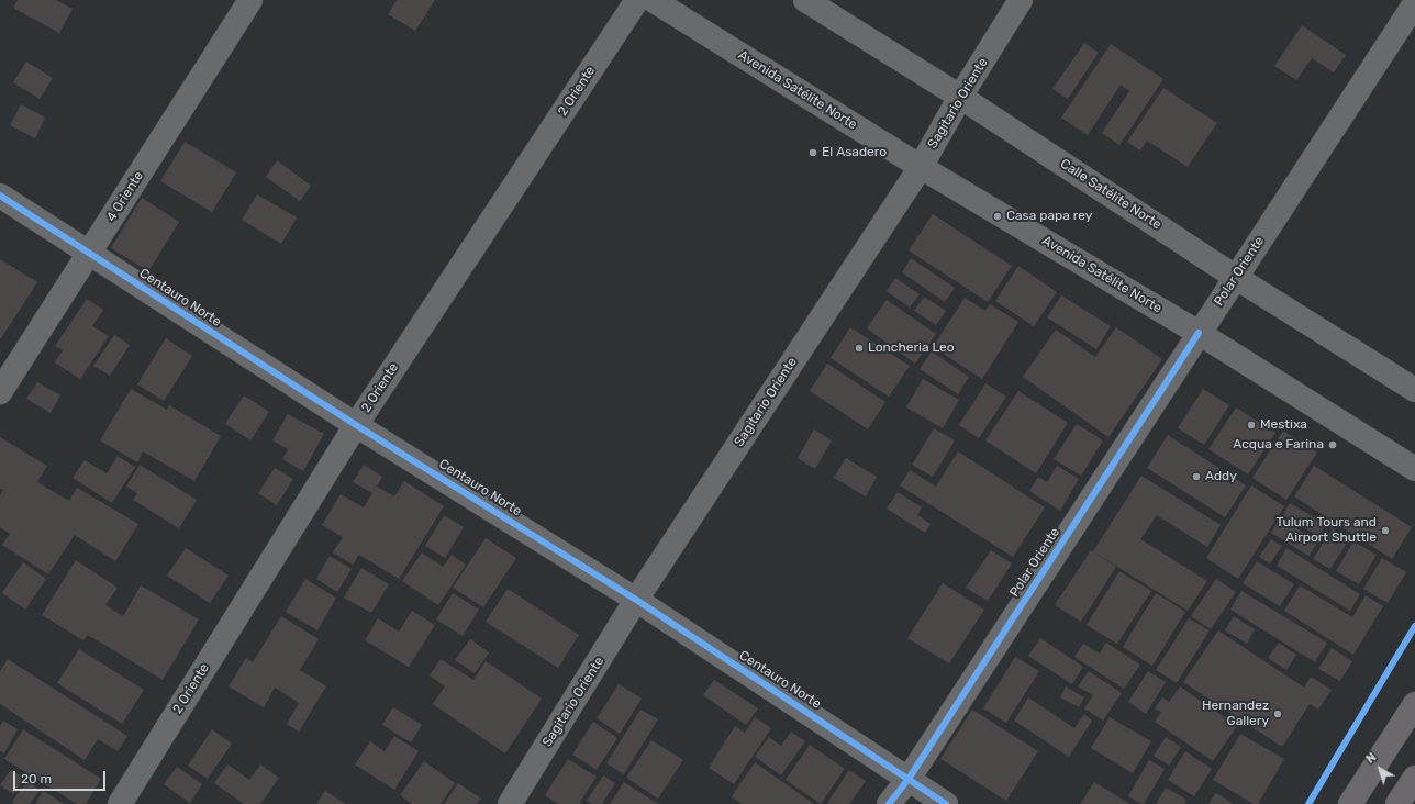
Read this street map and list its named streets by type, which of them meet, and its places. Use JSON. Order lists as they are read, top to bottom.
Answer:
{
  "streets": {
    "street": [
      "Avenida Satélite Norte",
      "2 Oriente",
      "Sagitario Oriente",
      "Calle Satélite Norte",
      "4 Oriente",
      "Polar Oriente",
      "Centauro Norte"
    ]
  },
  "crossings": [
    ["Avenida Satélite Norte", "Sagitario Oriente"],
    ["Avenida Satélite Norte", "Polar Oriente"],
    ["2 Oriente", "Centauro Norte"],
    ["Sagitario Oriente", "Calle Satélite Norte"],
    ["Sagitario Oriente", "Centauro Norte"],
    ["Calle Satélite Norte", "Polar Oriente"],
    ["4 Oriente", "Centauro Norte"],
    ["Polar Oriente", "Centauro Norte"]
  ],
  "places": [
    "El Asadero",
    "Casa papa rey",
    "Loncheria Leo",
    "Mestixa",
    "Acqua e Farina",
    "Addy",
    "Tulum Tours and Airport Shuttle",
    "Hernandez Gallery"
  ],
  "scale_bar": "20 m",
  "north": "top left"
}
